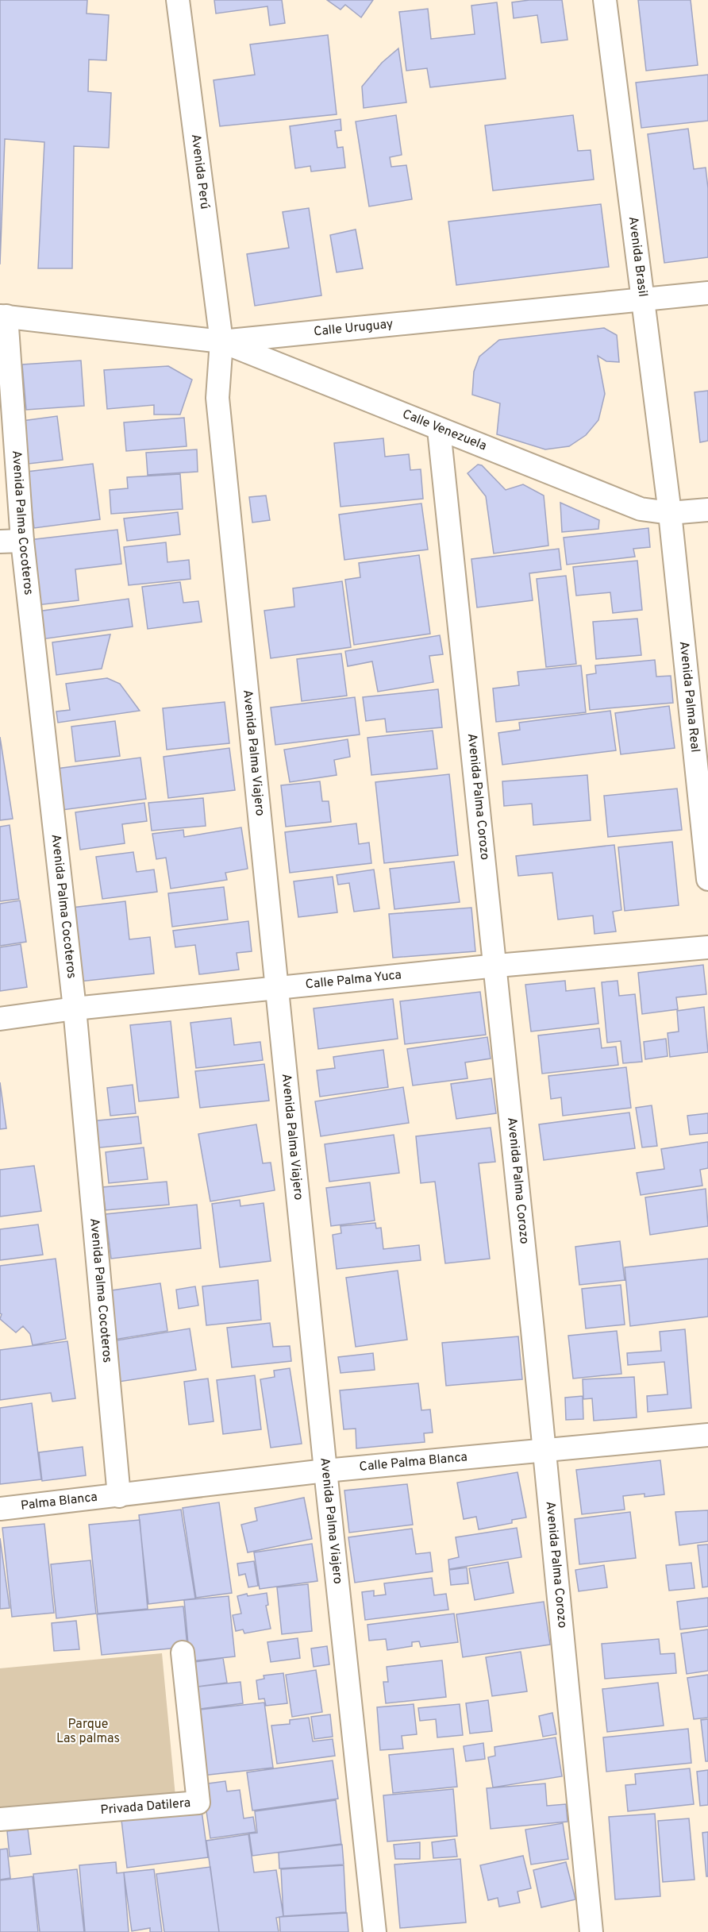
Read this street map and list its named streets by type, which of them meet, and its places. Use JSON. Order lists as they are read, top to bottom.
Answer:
{
  "streets": {
    "street": [
      "Avenida Perú",
      "Avenida Brasil",
      "Calle Uruguay",
      "Calle Venezuela",
      "Avenida Palma Cocoteros",
      "Avenida Palma Real",
      "Avenida Palma Viajero",
      "Avenida Palma Corozo",
      "Calle Palma Yuca",
      "Calle Palma Blanca",
      "Palma Blanca",
      "Privada Datilera"
    ]
  },
  "crossings": [
    ["Avenida Perú", "Calle Uruguay"],
    ["Avenida Perú", "Calle Venezuela"],
    ["Avenida Perú", "Avenida Palma Viajero"],
    ["Avenida Brasil", "Calle Uruguay"],
    ["Avenida Brasil", "Calle Venezuela"],
    ["Avenida Brasil", "Avenida Palma Real"],
    ["Calle Uruguay", "Calle Venezuela"],
    ["Calle Uruguay", "Avenida Palma Cocoteros"],
    ["Calle Uruguay", "Avenida Palma Viajero"],
    ["Calle Venezuela", "Avenida Palma Real"],
    ["Calle Venezuela", "Avenida Palma Viajero"],
    ["Calle Venezuela", "Avenida Palma Corozo"],
    ["Avenida Palma Cocoteros", "Calle Palma Yuca"],
    ["Avenida Palma Cocoteros", "Calle Palma Blanca"],
    ["Avenida Palma Cocoteros", "Palma Blanca"],
    ["Avenida Palma Viajero", "Calle Palma Yuca"],
    ["Avenida Palma Viajero", "Calle Palma Blanca"],
    ["Avenida Palma Corozo", "Calle Palma Yuca"],
    ["Avenida Palma Corozo", "Calle Palma Blanca"],
    ["Calle Palma Blanca", "Palma Blanca"]
  ],
  "parks": ["Parque Las palmas"]
}
